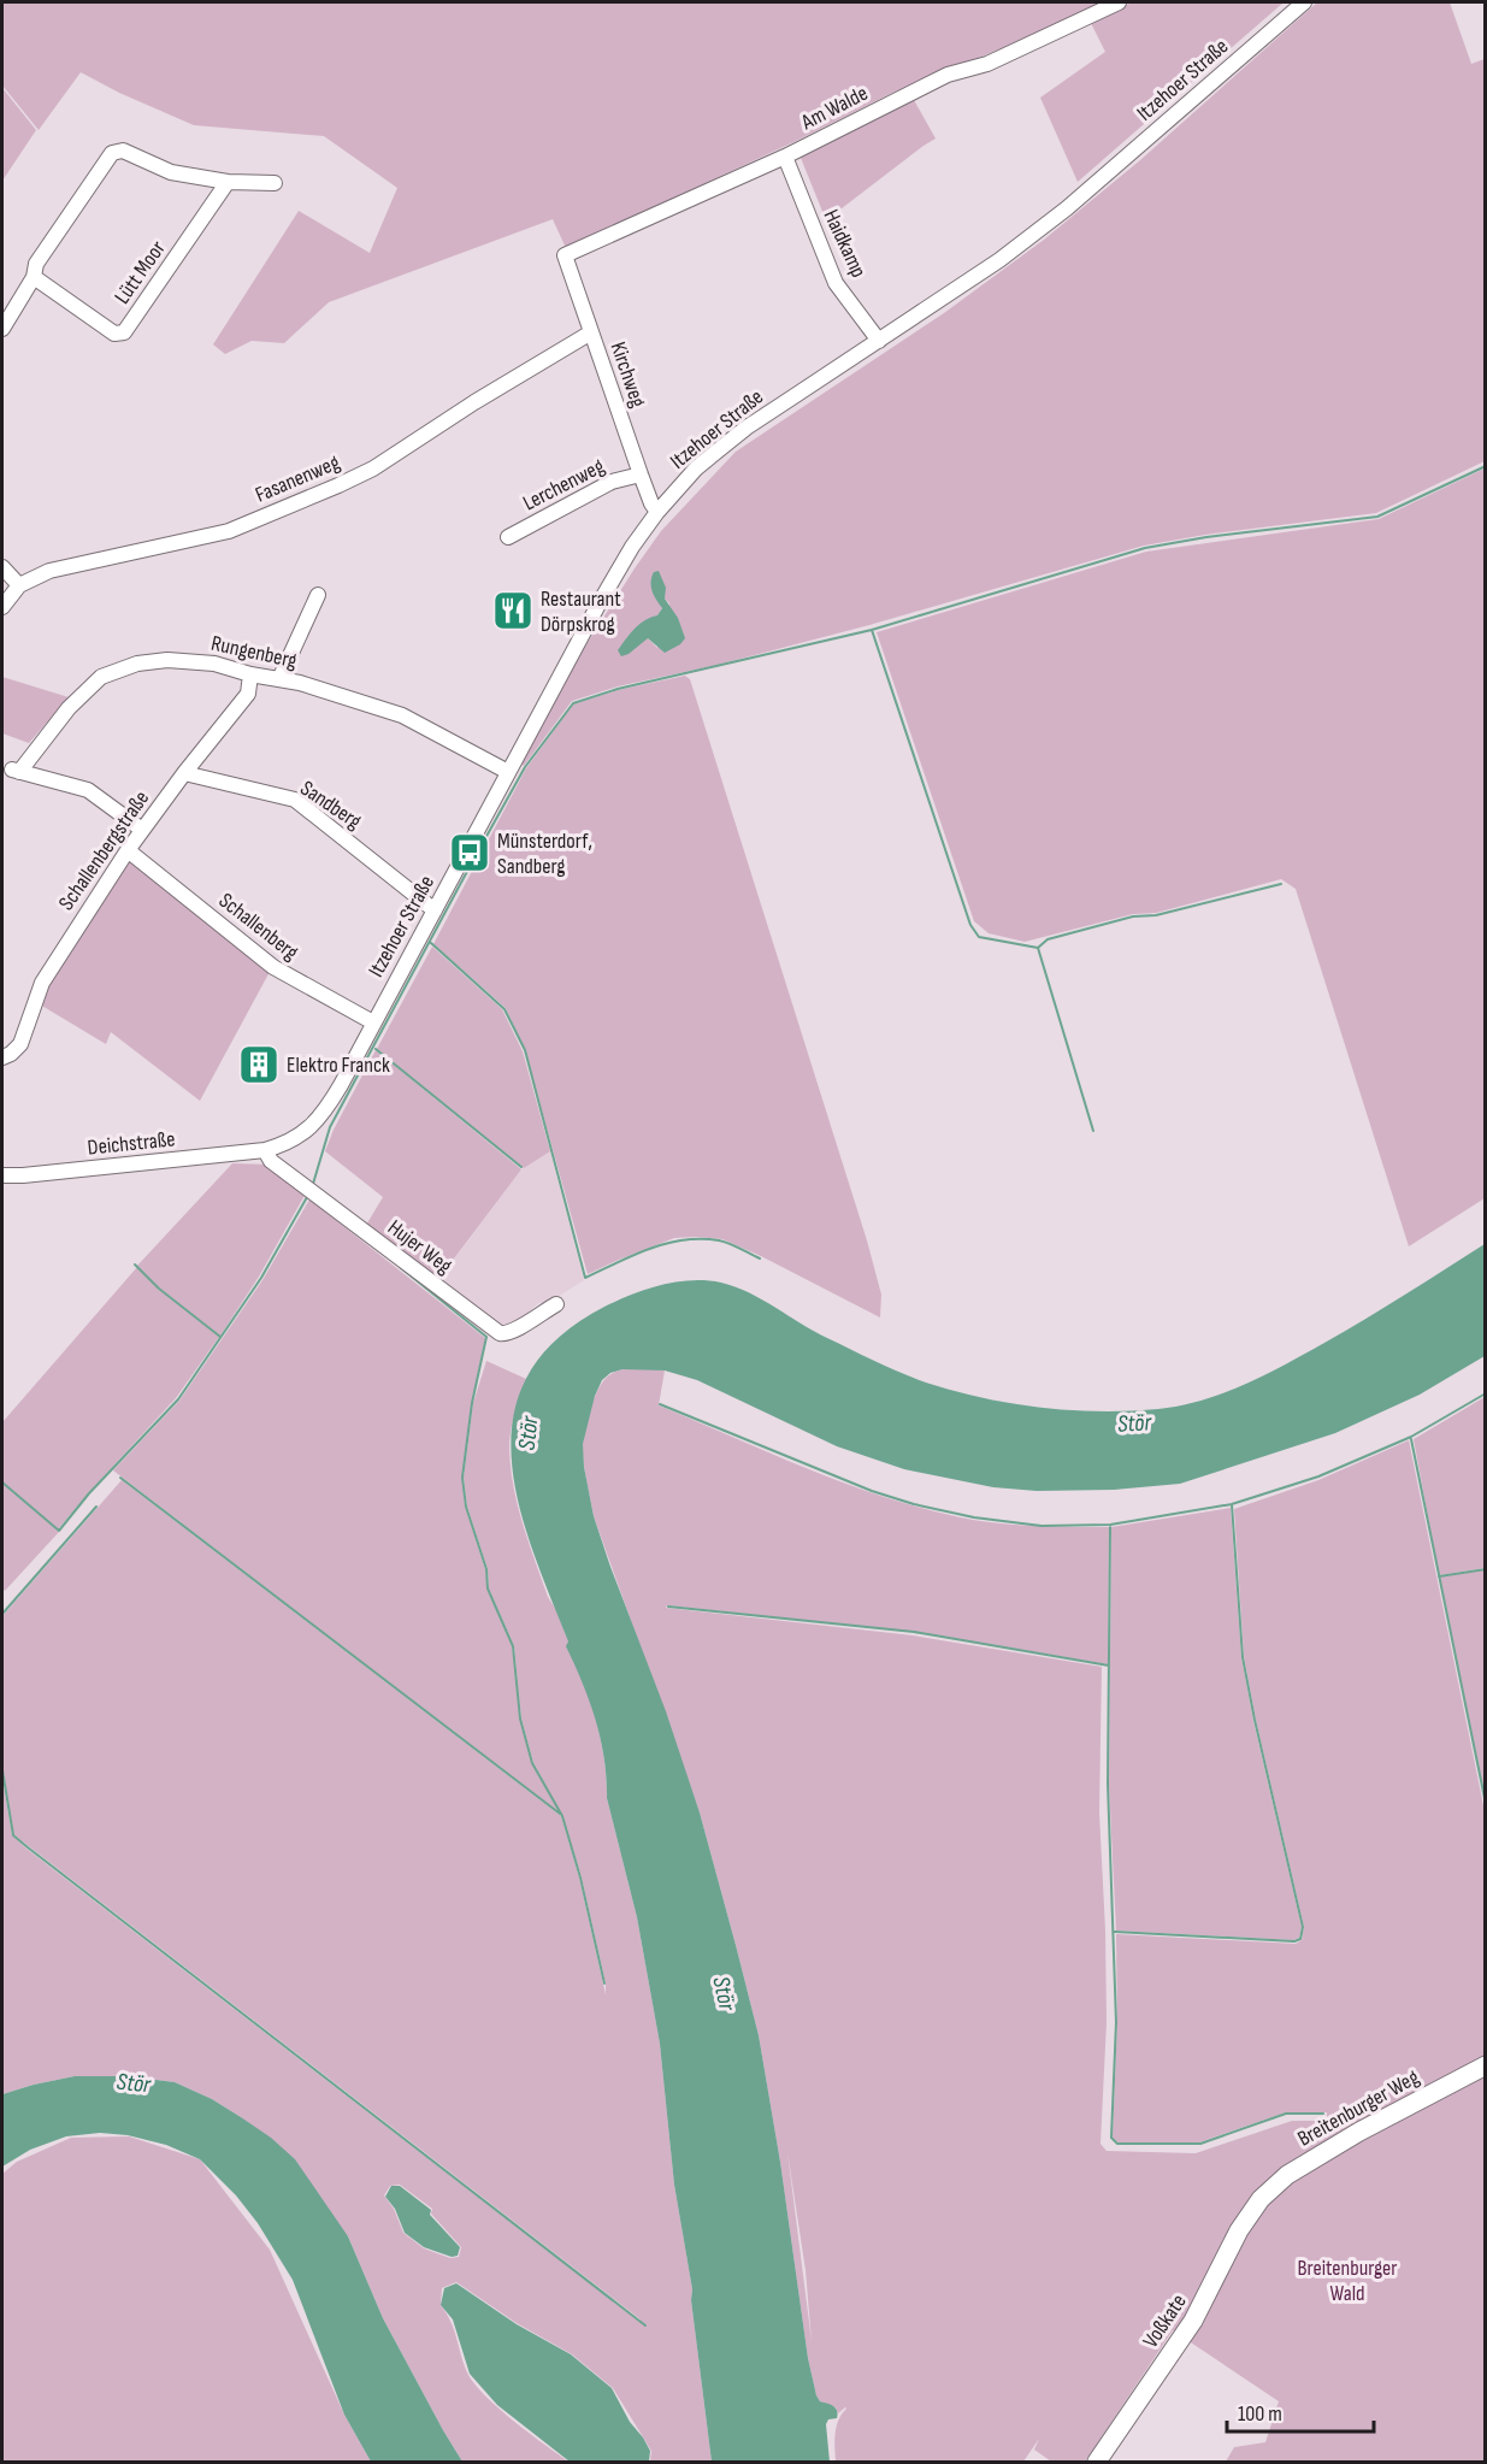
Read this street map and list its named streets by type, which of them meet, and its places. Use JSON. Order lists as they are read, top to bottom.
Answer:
{
  "streets": {
    "main road": ["Breitenburger Weg", "Voßkate"],
    "street": [
      "Itzehoer Straße",
      "Am Walde",
      "Haidkamp",
      "Lütt Moor",
      "Kirchweg",
      "Fasanenweg",
      "Lerchenweg",
      "Rungenberg",
      "Sandberg",
      "Schallenbergstraße",
      "Schallenberg",
      "Deichstraße",
      "Hujer Weg"
    ]
  },
  "crossings": [
    ["Itzehoer Straße", "Haidkamp"],
    ["Itzehoer Straße", "Kirchweg"],
    ["Itzehoer Straße", "Rungenberg"],
    ["Itzehoer Straße", "Sandberg"],
    ["Itzehoer Straße", "Schallenberg"],
    ["Itzehoer Straße", "Deichstraße"],
    ["Itzehoer Straße", "Hujer Weg"],
    ["Am Walde", "Haidkamp"],
    ["Am Walde", "Kirchweg"],
    ["Kirchweg", "Fasanenweg"],
    ["Kirchweg", "Lerchenweg"],
    ["Rungenberg", "Schallenbergstraße"],
    ["Sandberg", "Schallenbergstraße"],
    ["Schallenbergstraße", "Schallenberg"],
    ["Deichstraße", "Hujer Weg"],
    ["Breitenburger Weg", "Voßkate"]
  ],
  "water": ["Stör"],
  "parks": ["Breitenburger Wald"],
  "places": {
    "restaurant": ["Restaurant Dörpskrog"],
    "bus stop": ["Münsterdorf, Sandberg"],
    "building": ["Elektro Franck"]
  },
  "scale_bar": "100 m"
}
